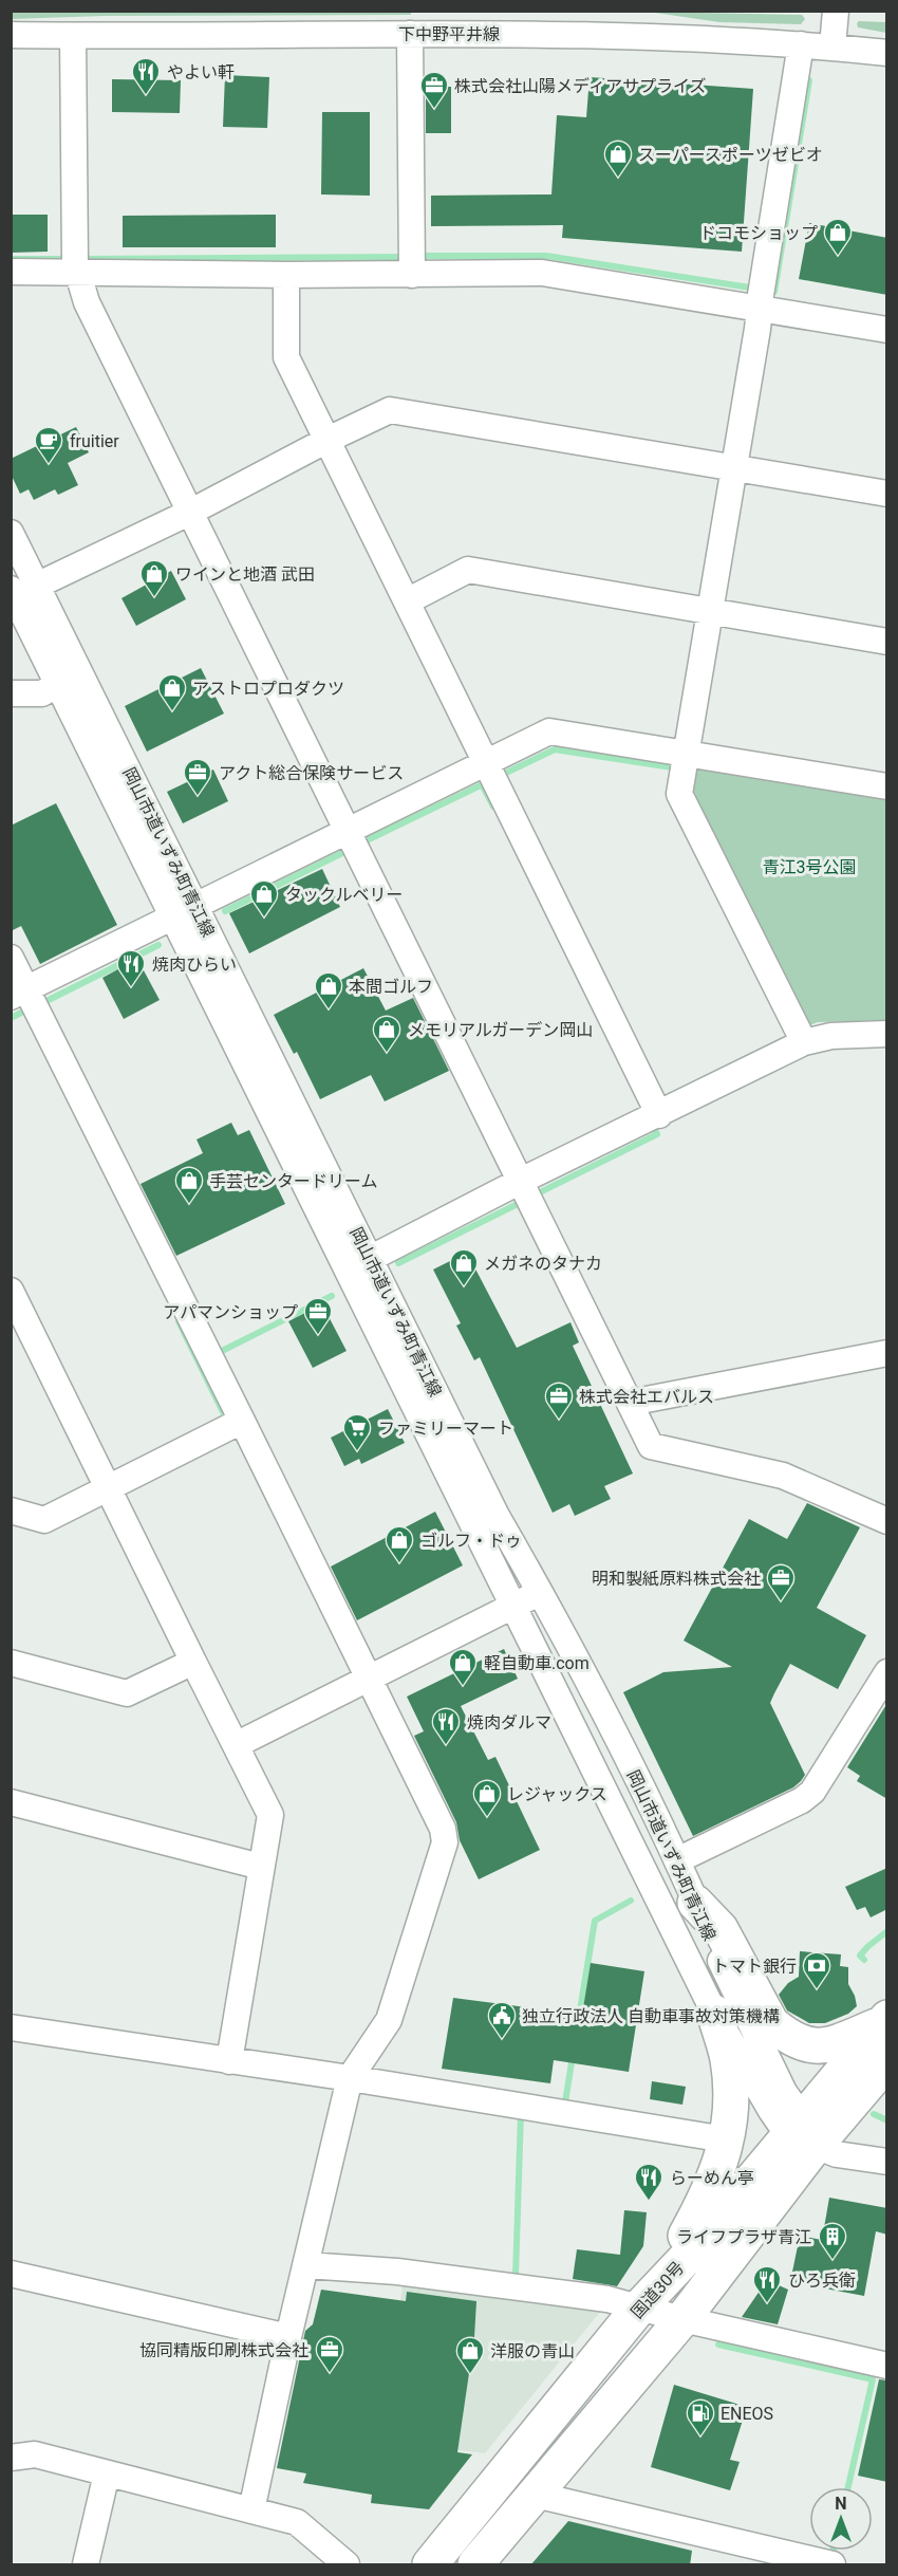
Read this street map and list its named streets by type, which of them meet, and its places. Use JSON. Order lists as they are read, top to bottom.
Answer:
{
  "streets": {
    "highway": ["国道30号"],
    "street": ["下中野平井線", "岡山市道いずみ町青江線"]
  },
  "crossings": [
    ["岡山市道いずみ町青江線", "国道30号"]
  ],
  "parks": ["青江3号公園"],
  "places": {
    "restaurant": [
      "やよい軒",
      "焼肉ひらい",
      "焼肉ダルマ",
      "らーめん亭",
      "ひろ兵衛"
    ],
    "office": [
      "株式会社山陽メディアサプライズ",
      "アクト総合保険サービス",
      "アパマンショップ",
      "株式会社エバルス",
      "明和製紙原料株式会社",
      "協同精版印刷株式会社"
    ],
    "shop": [
      "スーパースポーツゼビオ",
      "ドコモショップ",
      "ワインと地酒 武田",
      "アストロプロダクツ",
      "タックルベリー",
      "本間ゴルフ",
      "メモリアルガーデン岡山",
      "手芸センタードリーム",
      "メガネのタナカ",
      "ゴルフ・ドゥ",
      "軽自動車.com",
      "レジャックス",
      "洋服の青山"
    ],
    "cafe": ["fruitier"],
    "supermarket": ["ファミリーマート"],
    "bank": ["トマト銀行"],
    "public building": ["独立行政法人 自動車事故対策機構"],
    "building": ["ライフプラザ青江"],
    "fuel station": ["ENEOS"]
  },
  "north": "top"
}
